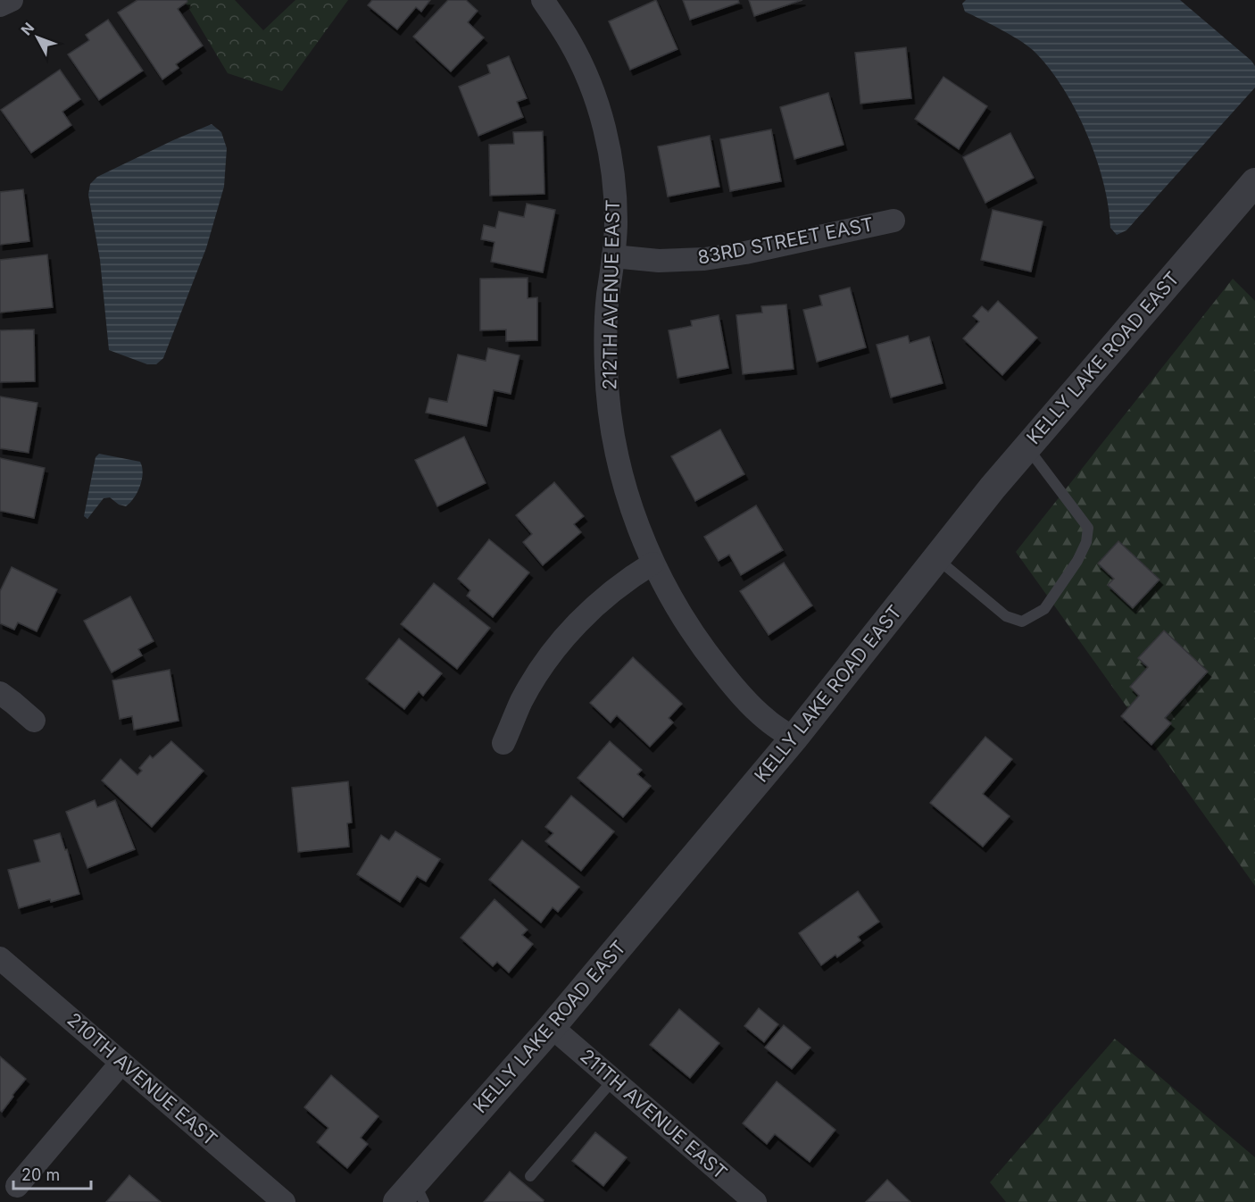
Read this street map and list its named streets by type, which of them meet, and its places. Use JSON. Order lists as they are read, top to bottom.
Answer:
{
  "streets": {
    "street": [
      "83RD STREET EAST",
      "212TH AVENUE EAST",
      "KELLY LAKE ROAD EAST",
      "210TH AVENUE EAST",
      "211TH AVENUE EAST"
    ]
  },
  "crossings": [
    ["83RD STREET EAST", "212TH AVENUE EAST"],
    ["212TH AVENUE EAST", "KELLY LAKE ROAD EAST"],
    ["KELLY LAKE ROAD EAST", "211TH AVENUE EAST"]
  ],
  "scale_bar": "20 m",
  "north": "top left"
}
